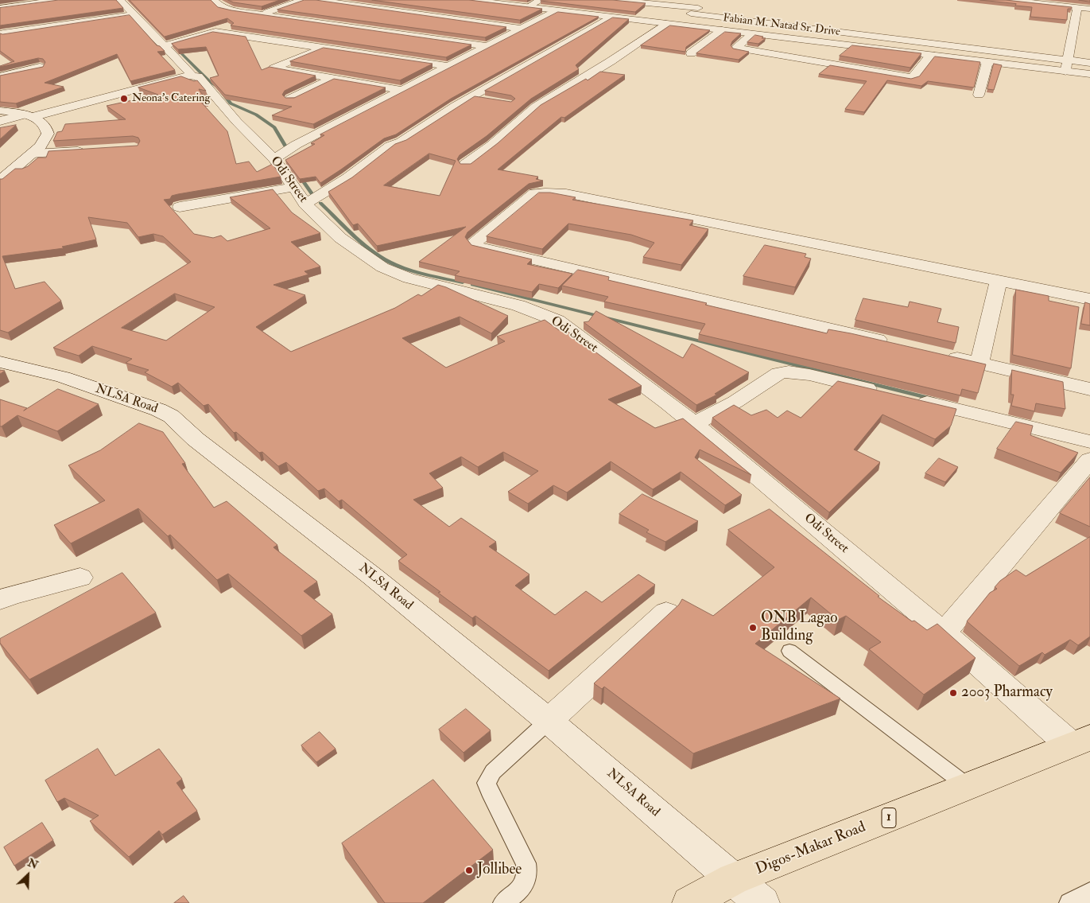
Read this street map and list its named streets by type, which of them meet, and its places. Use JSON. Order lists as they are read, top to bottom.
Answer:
{
  "streets": {
    "main road": ["1", "Digos-Makar Road"],
    "street": ["Fabian M. Natad Sr. Drive", "Odi Street", "NLSA Road"]
  },
  "crossings": [
    ["Odi Street", "Digos-Makar Road"],
    ["NLSA Road", "Digos-Makar Road"]
  ],
  "places": [
    "Neona's Catering",
    "ONB Lagao Building",
    "2003 Pharmacy",
    "Jollibee"
  ],
  "north": "top right"
}
